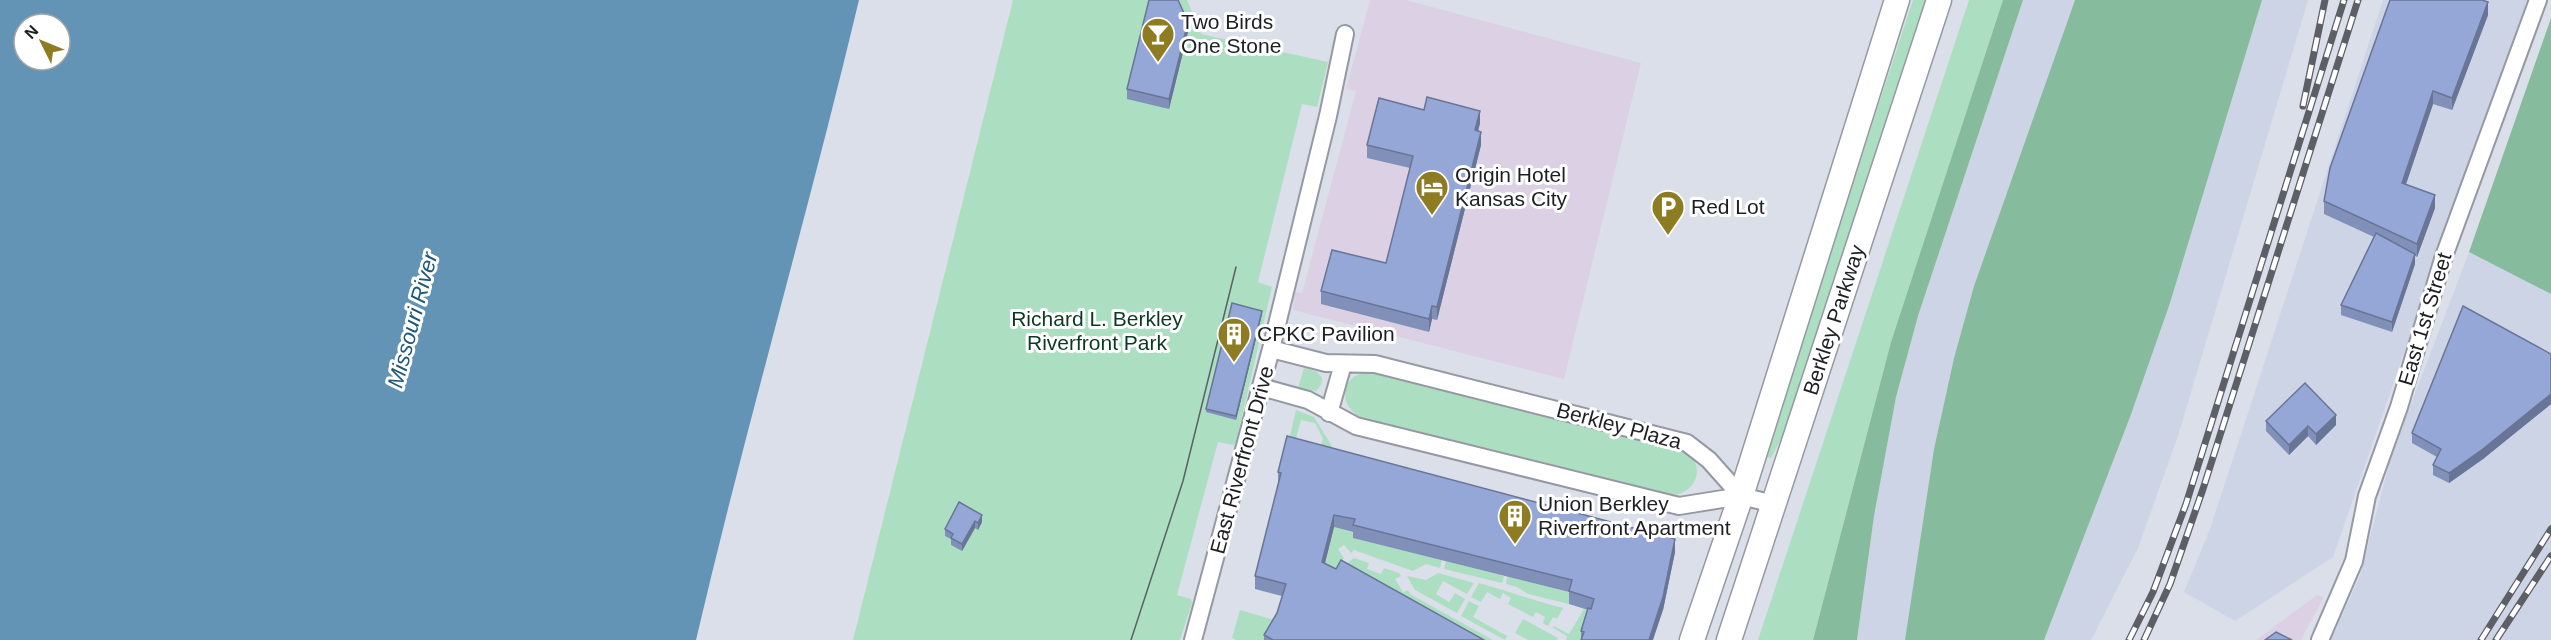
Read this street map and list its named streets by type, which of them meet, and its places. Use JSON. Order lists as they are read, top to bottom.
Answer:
{
  "streets": {
    "main road": ["Berkley Parkway"],
    "street": ["East 1st Street", "Berkley Plaza", "East Riverfront Drive"]
  },
  "crossings": [
    ["Berkley Parkway", "Berkley Plaza"],
    ["Berkley Plaza", "East Riverfront Drive"]
  ],
  "water": ["Missouri River"],
  "parks": ["Richard L. Berkley Riverfront Park"],
  "places": {
    "bar": ["Two Birds One Stone"],
    "hotel": ["Origin Hotel Kansas City"],
    "parking": ["Red Lot"],
    "building": ["CPKC Pavilion", "Union Berkley Riverfront Apartment"]
  },
  "north": "top left"
}
